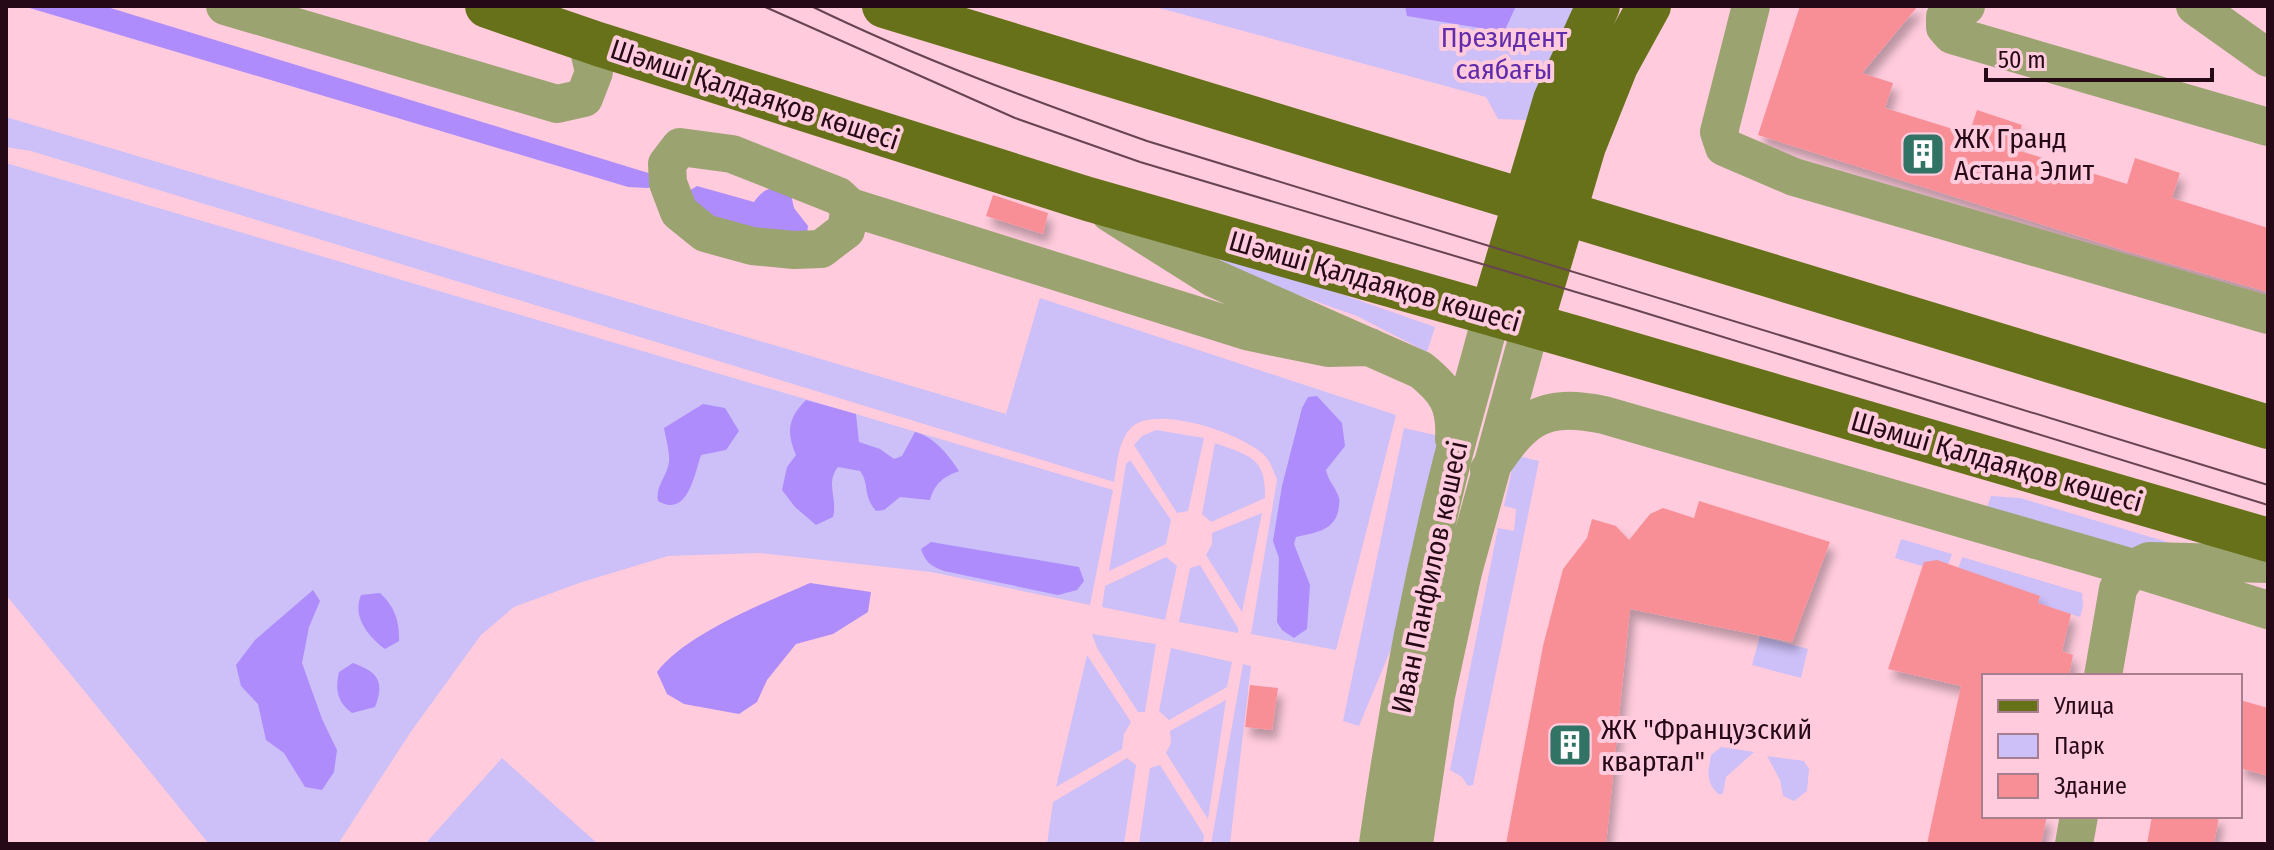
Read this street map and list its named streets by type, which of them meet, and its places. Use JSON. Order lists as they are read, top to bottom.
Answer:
{
  "streets": {
    "main road": ["Шәмші Қалдаяқов көшесі"],
    "street": ["Иван Панфилов көшесі"]
  },
  "crossings": [
    ["Шәмші Қалдаяқов көшесі", "Иван Панфилов көшесі"]
  ],
  "parks": ["Президент саябағы"],
  "places": {
    "building": ["ЖК Гранд Астана Элит", "ЖК \"Французский квартал\""]
  },
  "legend": ["Улица", "Парк", "Здание"],
  "scale_bar": "50 m"
}
